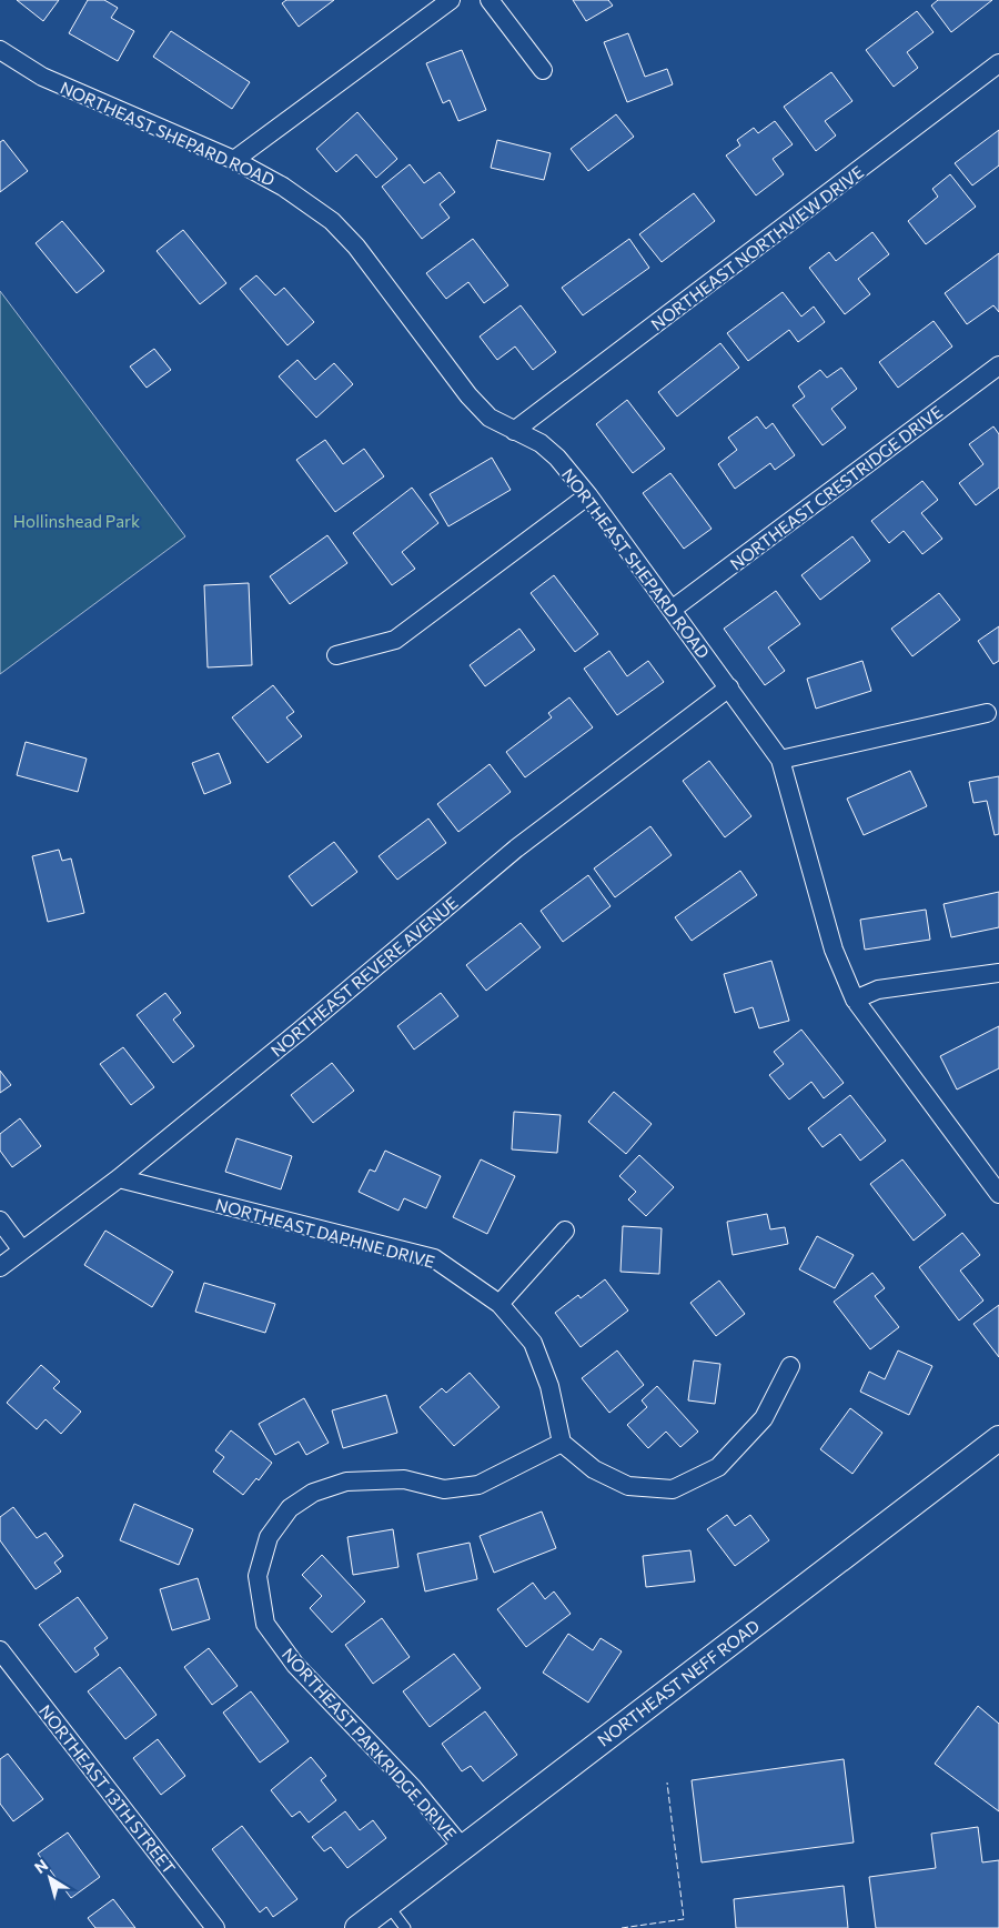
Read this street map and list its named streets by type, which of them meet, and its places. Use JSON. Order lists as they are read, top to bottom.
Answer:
{
  "streets": {
    "main road": ["NORTHEAST NEFF ROAD"],
    "street": [
      "NORTHEAST SHEPARD ROAD",
      "NORTHEAST NORTHVIEW DRIVE",
      "NORTHEAST CRESTRIDGE DRIVE",
      "NORTHEAST REVERE AVENUE",
      "NORTHEAST DAPHNE DRIVE",
      "NORTHEAST PARKRIDGE DRIVE",
      "NORTHEAST 13TH STREET"
    ]
  },
  "crossings": [
    ["NORTHEAST SHEPARD ROAD", "NORTHEAST NORTHVIEW DRIVE"],
    ["NORTHEAST SHEPARD ROAD", "NORTHEAST CRESTRIDGE DRIVE"],
    ["NORTHEAST SHEPARD ROAD", "NORTHEAST REVERE AVENUE"],
    ["NORTHEAST REVERE AVENUE", "NORTHEAST DAPHNE DRIVE"],
    ["NORTHEAST DAPHNE DRIVE", "NORTHEAST PARKRIDGE DRIVE"],
    ["NORTHEAST NEFF ROAD", "NORTHEAST PARKRIDGE DRIVE"]
  ],
  "parks": ["Hollinshead Park"],
  "north": "top left"
}
